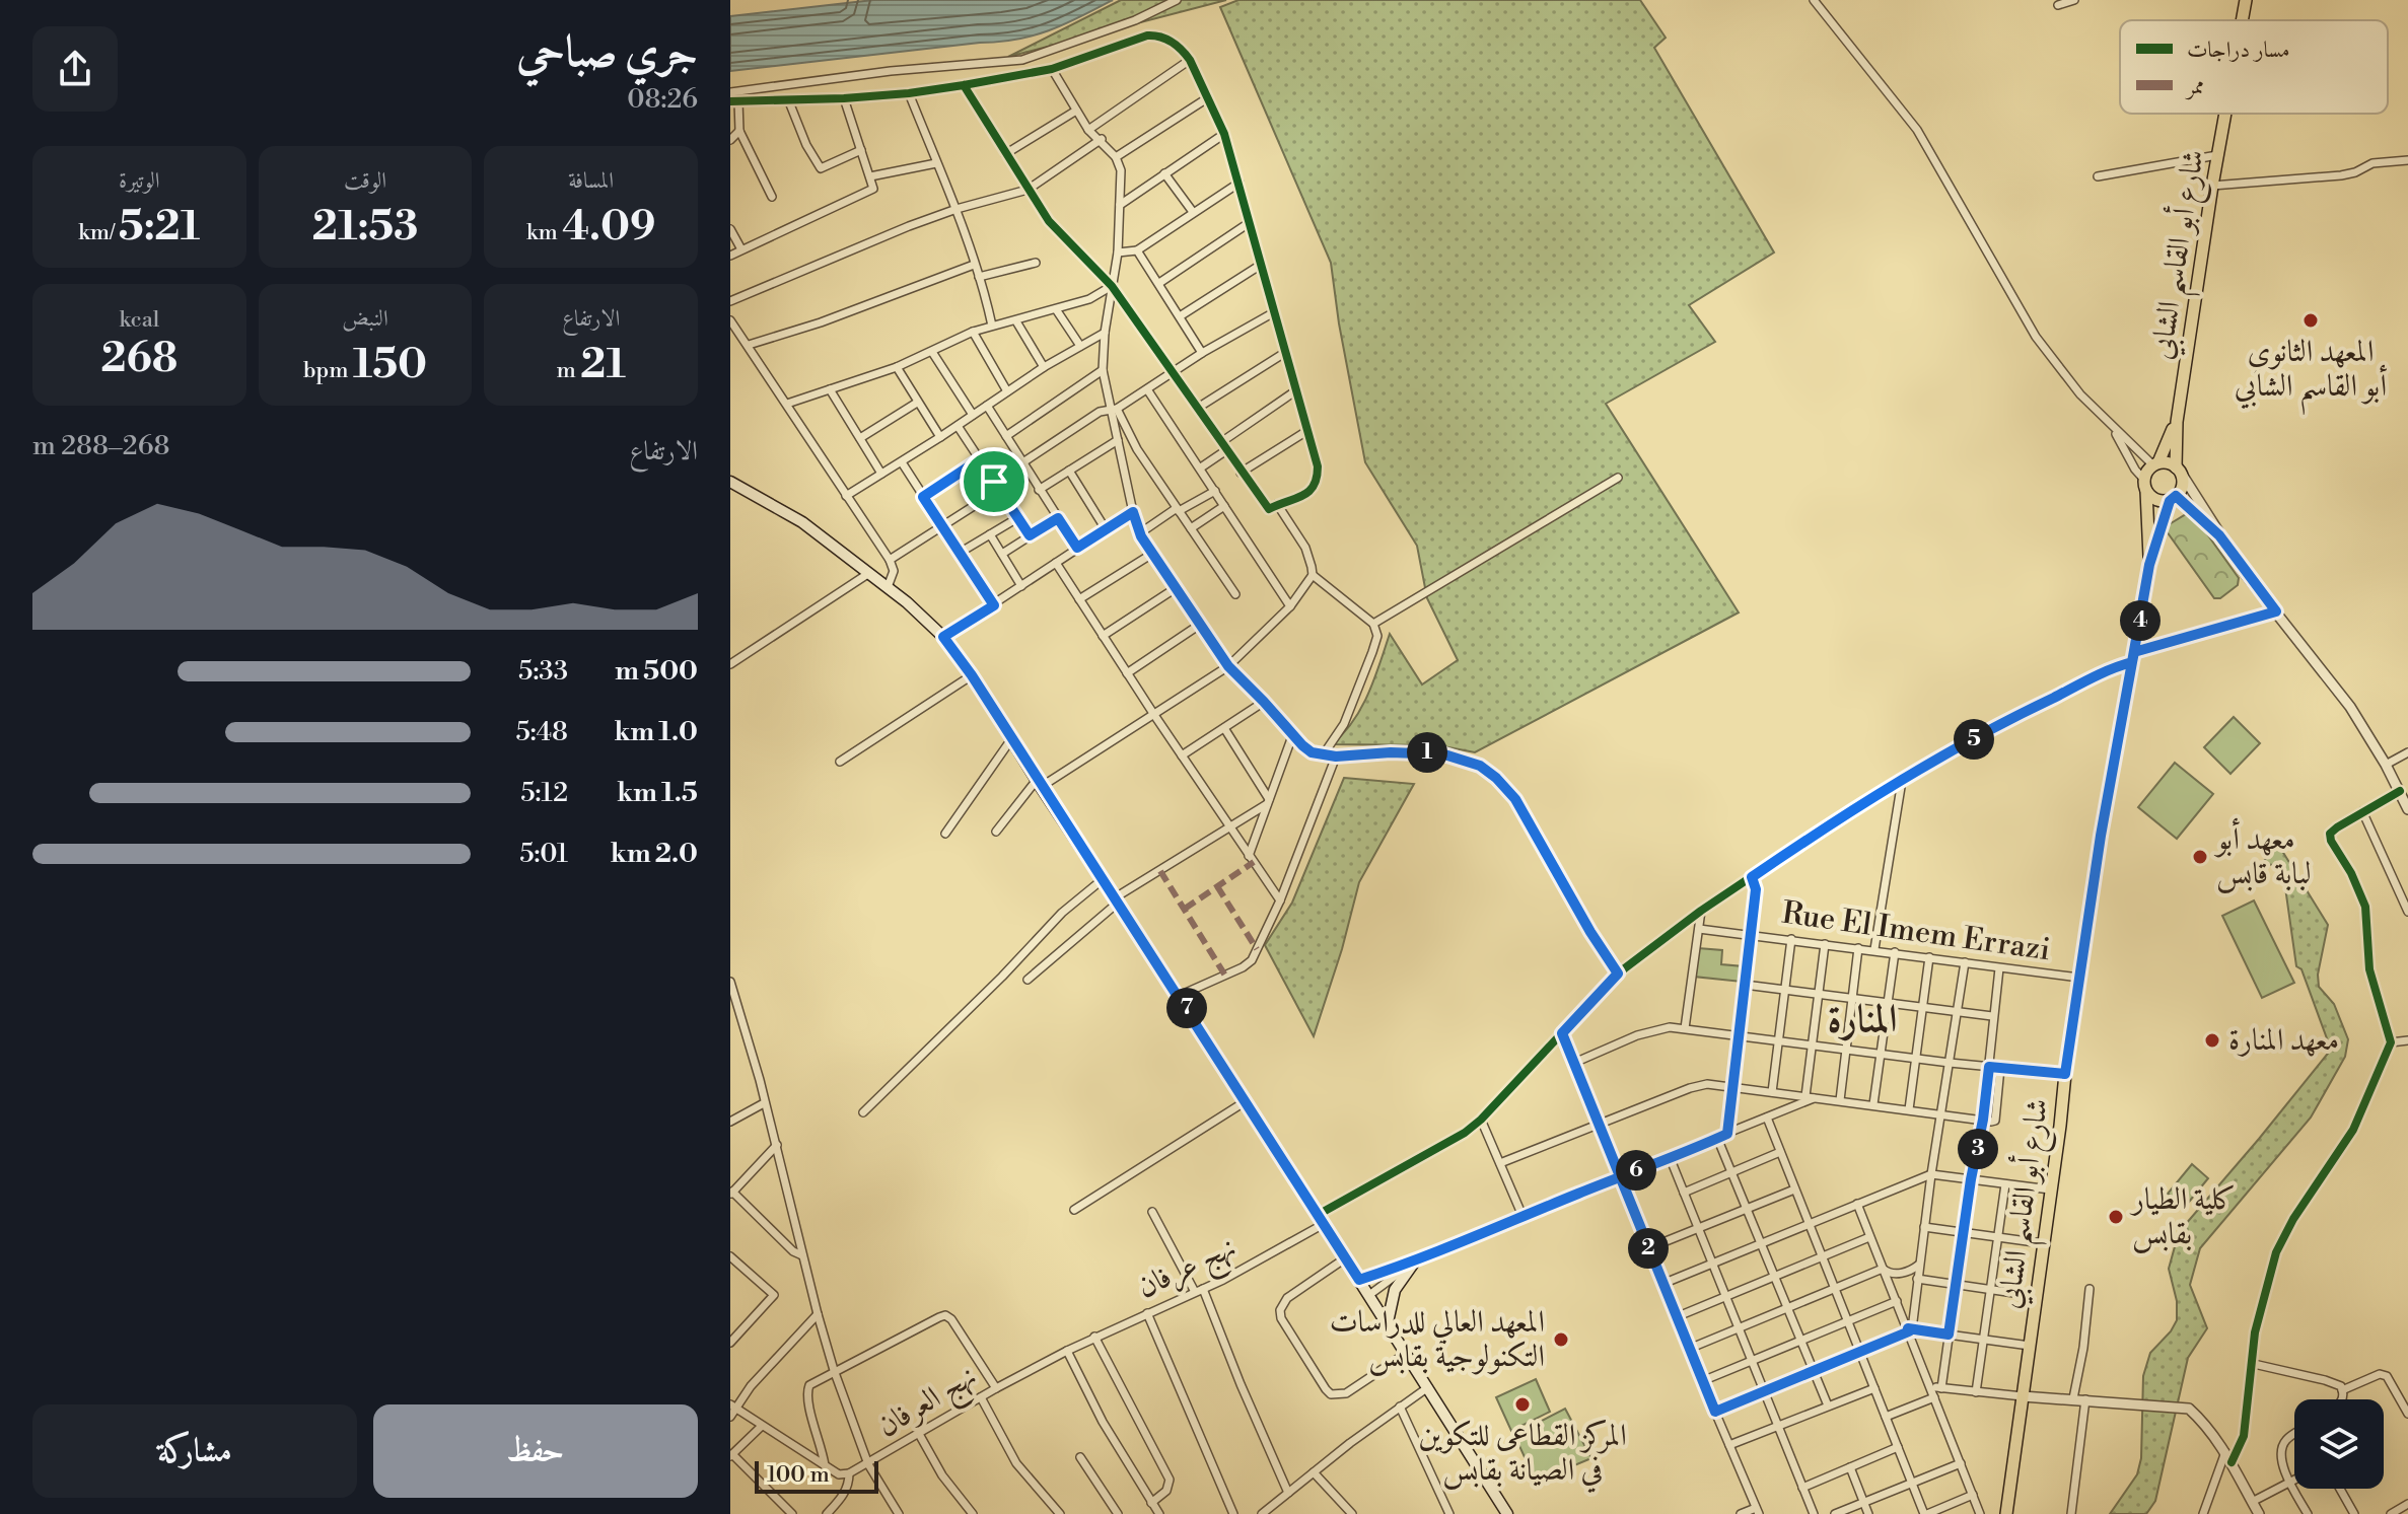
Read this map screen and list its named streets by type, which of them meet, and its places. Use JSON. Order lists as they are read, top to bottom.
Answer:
{
  "streets": {
    "main road": ["شارع أبو القاسم الشابي"],
    "street": ["Rue El Imem Errazi", "نهج عرفان", "نهج العرفان"]
  },
  "crossings": [
    ["شارع أبو القاسم الشابي", "Rue El Imem Errazi"],
    ["شارع أبو القاسم الشابي", "نهج عرفان"],
    ["نهج عرفان", "نهج العرفان"]
  ],
  "districts": ["المنارة"],
  "places": [
    "المعهد الثانوي أبو القاسم الشابي",
    "معهد أبو لبابة قابس",
    "معهد المنارة",
    "كلية الطيار بقابس",
    "المعهد العالي للدراسات التكنولوجية بقابس",
    "المركز القطاعى للتكوين في الصيانة بقابس"
  ],
  "legend": ["مسار دراجات", "ممر"],
  "scale_bar": "100 m",
  "page": {
    "heading": ["جري صباحي", "08:26"],
    "stats": [
      ["المسافة", "4.09 km"],
      ["الوقت", "21:53"],
      ["الوتيرة", "5:21 /km"],
      ["الارتفاع", "21 m"],
      ["النبض", "150 bpm"],
      ["kcal", "268"]
    ],
    "chart": ["الارتفاع", "268–288 m"],
    "pins": [
      "4",
      "5",
      "1",
      "7",
      "3",
      "6",
      "2"
    ],
    "list": [
      {
        "name": "500 m",
        "note": "5:33"
      },
      {
        "name": "1.0 km",
        "note": "5:48"
      },
      {
        "name": "1.5 km",
        "note": "5:12"
      },
      {
        "name": "2.0 km",
        "note": "5:01"
      }
    ],
    "buttons": ["حفظ", "مشاركة"],
    "scale": "100 m"
  }
}
